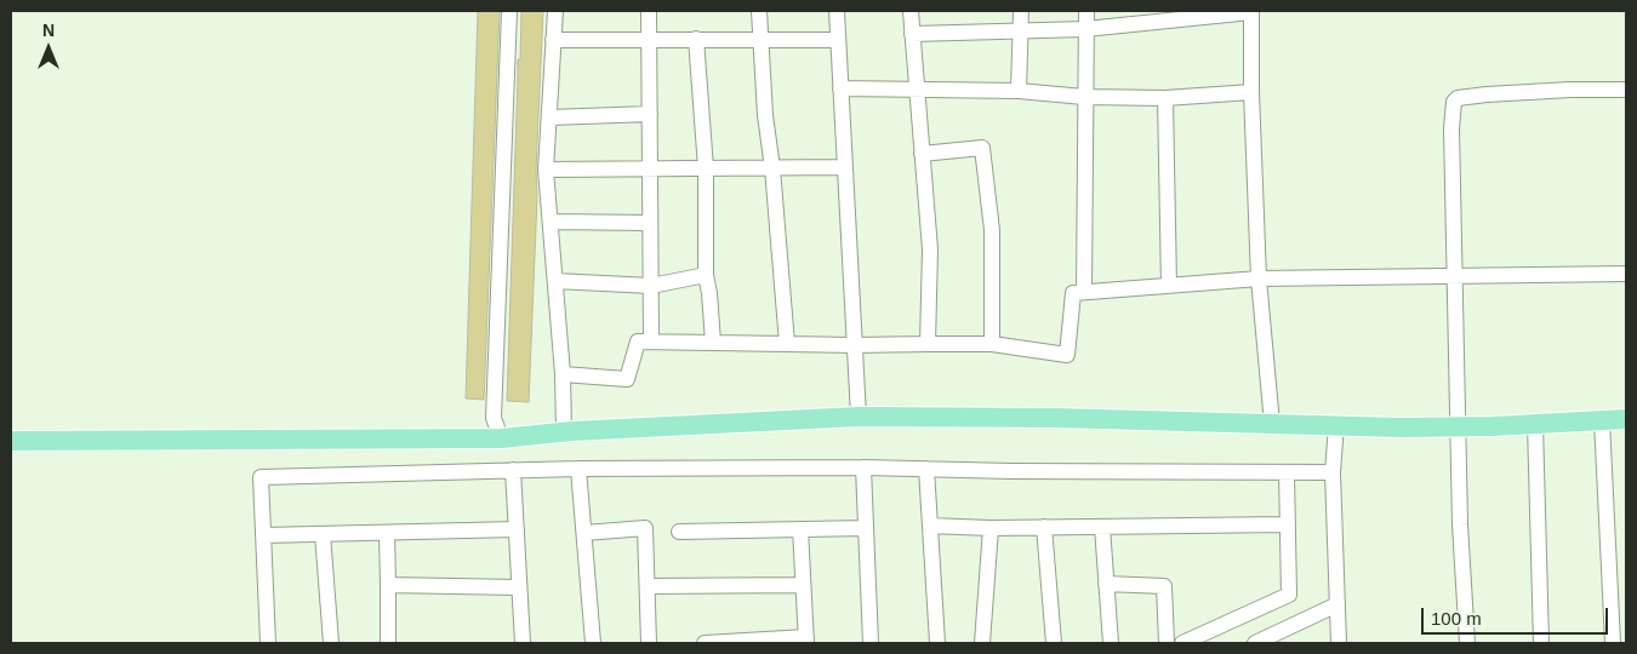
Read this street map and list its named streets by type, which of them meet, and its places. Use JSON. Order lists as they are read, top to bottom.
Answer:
{
  "scale_bar": "100 m",
  "north": "top"
}
